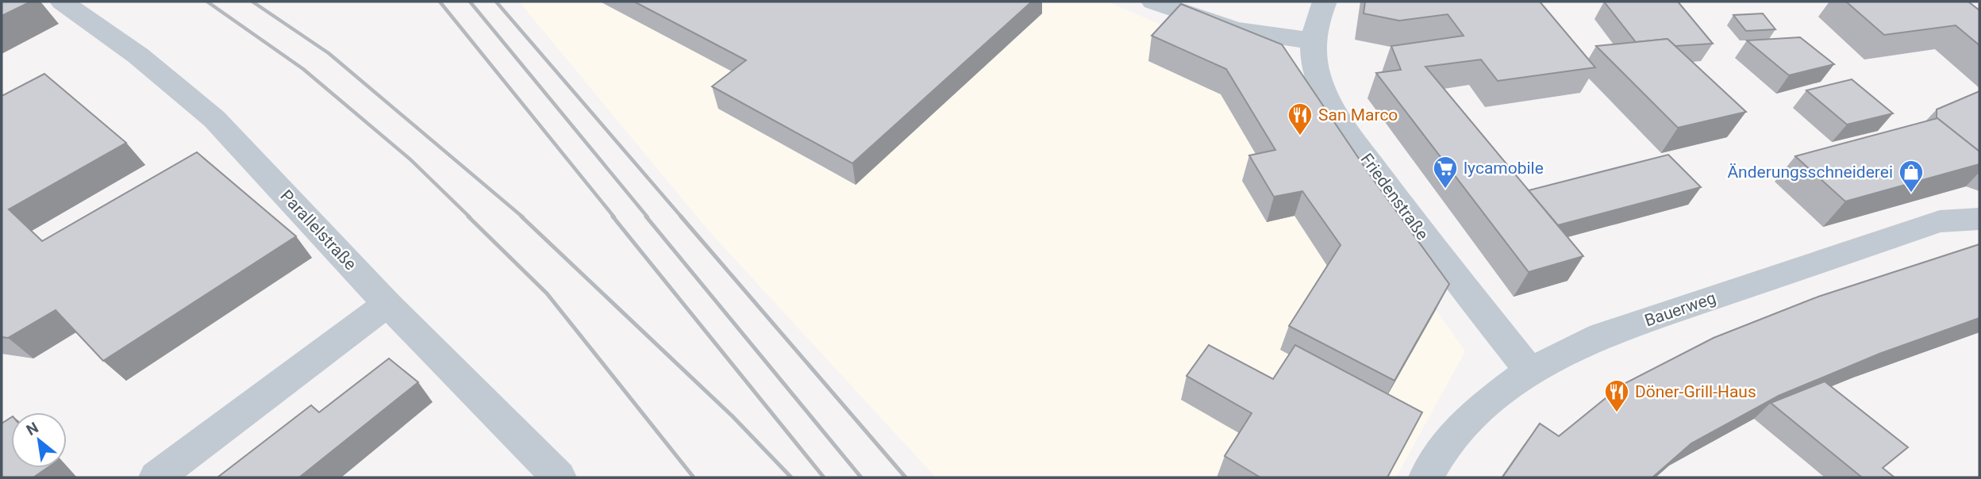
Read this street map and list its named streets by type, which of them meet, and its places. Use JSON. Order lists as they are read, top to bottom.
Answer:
{
  "streets": {
    "street": ["Friedenstraße", "Parallelstraße", "Bauerweg"]
  },
  "crossings": [
    ["Friedenstraße", "Bauerweg"]
  ],
  "places": {
    "restaurant": ["San Marco", "Döner-Grill-Haus"],
    "supermarket": ["lycamobile"],
    "shop": ["Änderungsschneiderei"]
  },
  "north": "top left"
}
